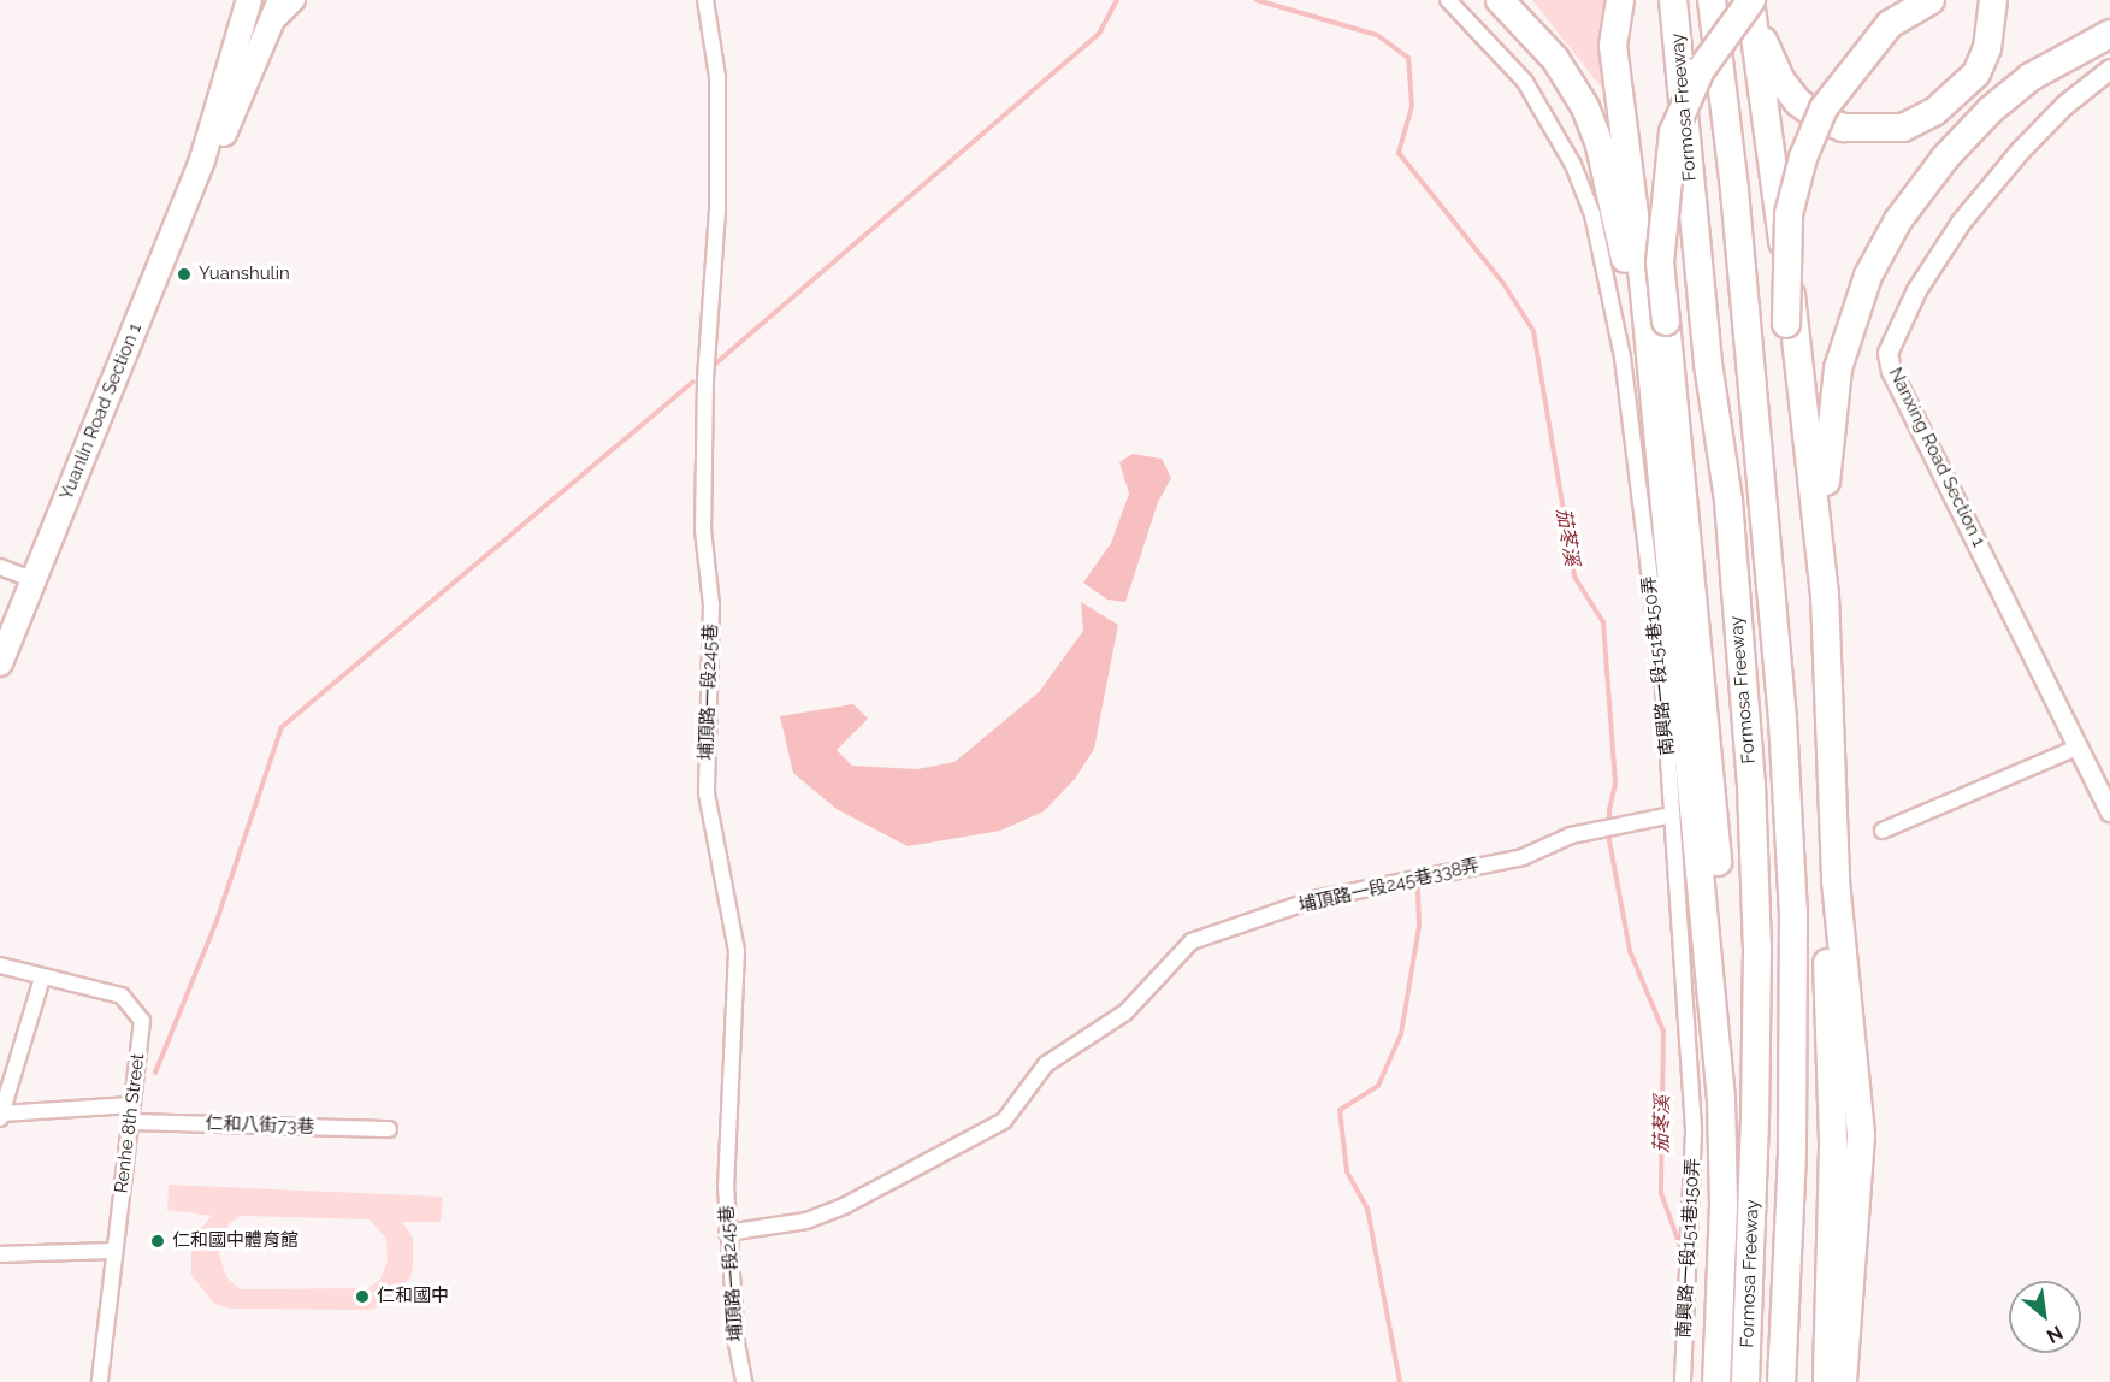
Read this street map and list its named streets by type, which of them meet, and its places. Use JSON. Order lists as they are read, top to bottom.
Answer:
{
  "streets": {
    "highway": ["Formosa Freeway"],
    "main road": ["Yuanlin Road Section 1"],
    "street": [
      "Nanxing Road Section 1",
      "南興路一段151巷150弄",
      "埔頂路一段245巷",
      "埔頂路一段245巷338弄",
      "Renhe 8th Street",
      "仁和八街73巷"
    ]
  },
  "crossings": [
    ["南興路一段151巷150弄", "埔頂路一段245巷338弄"],
    ["埔頂路一段245巷", "埔頂路一段245巷338弄"],
    ["Renhe 8th Street", "仁和八街73巷"]
  ],
  "water": ["茄苳溪"],
  "places": ["Yuanshulin", "仁和國中體育館", "仁和國中"],
  "north": "bottom right"
}
